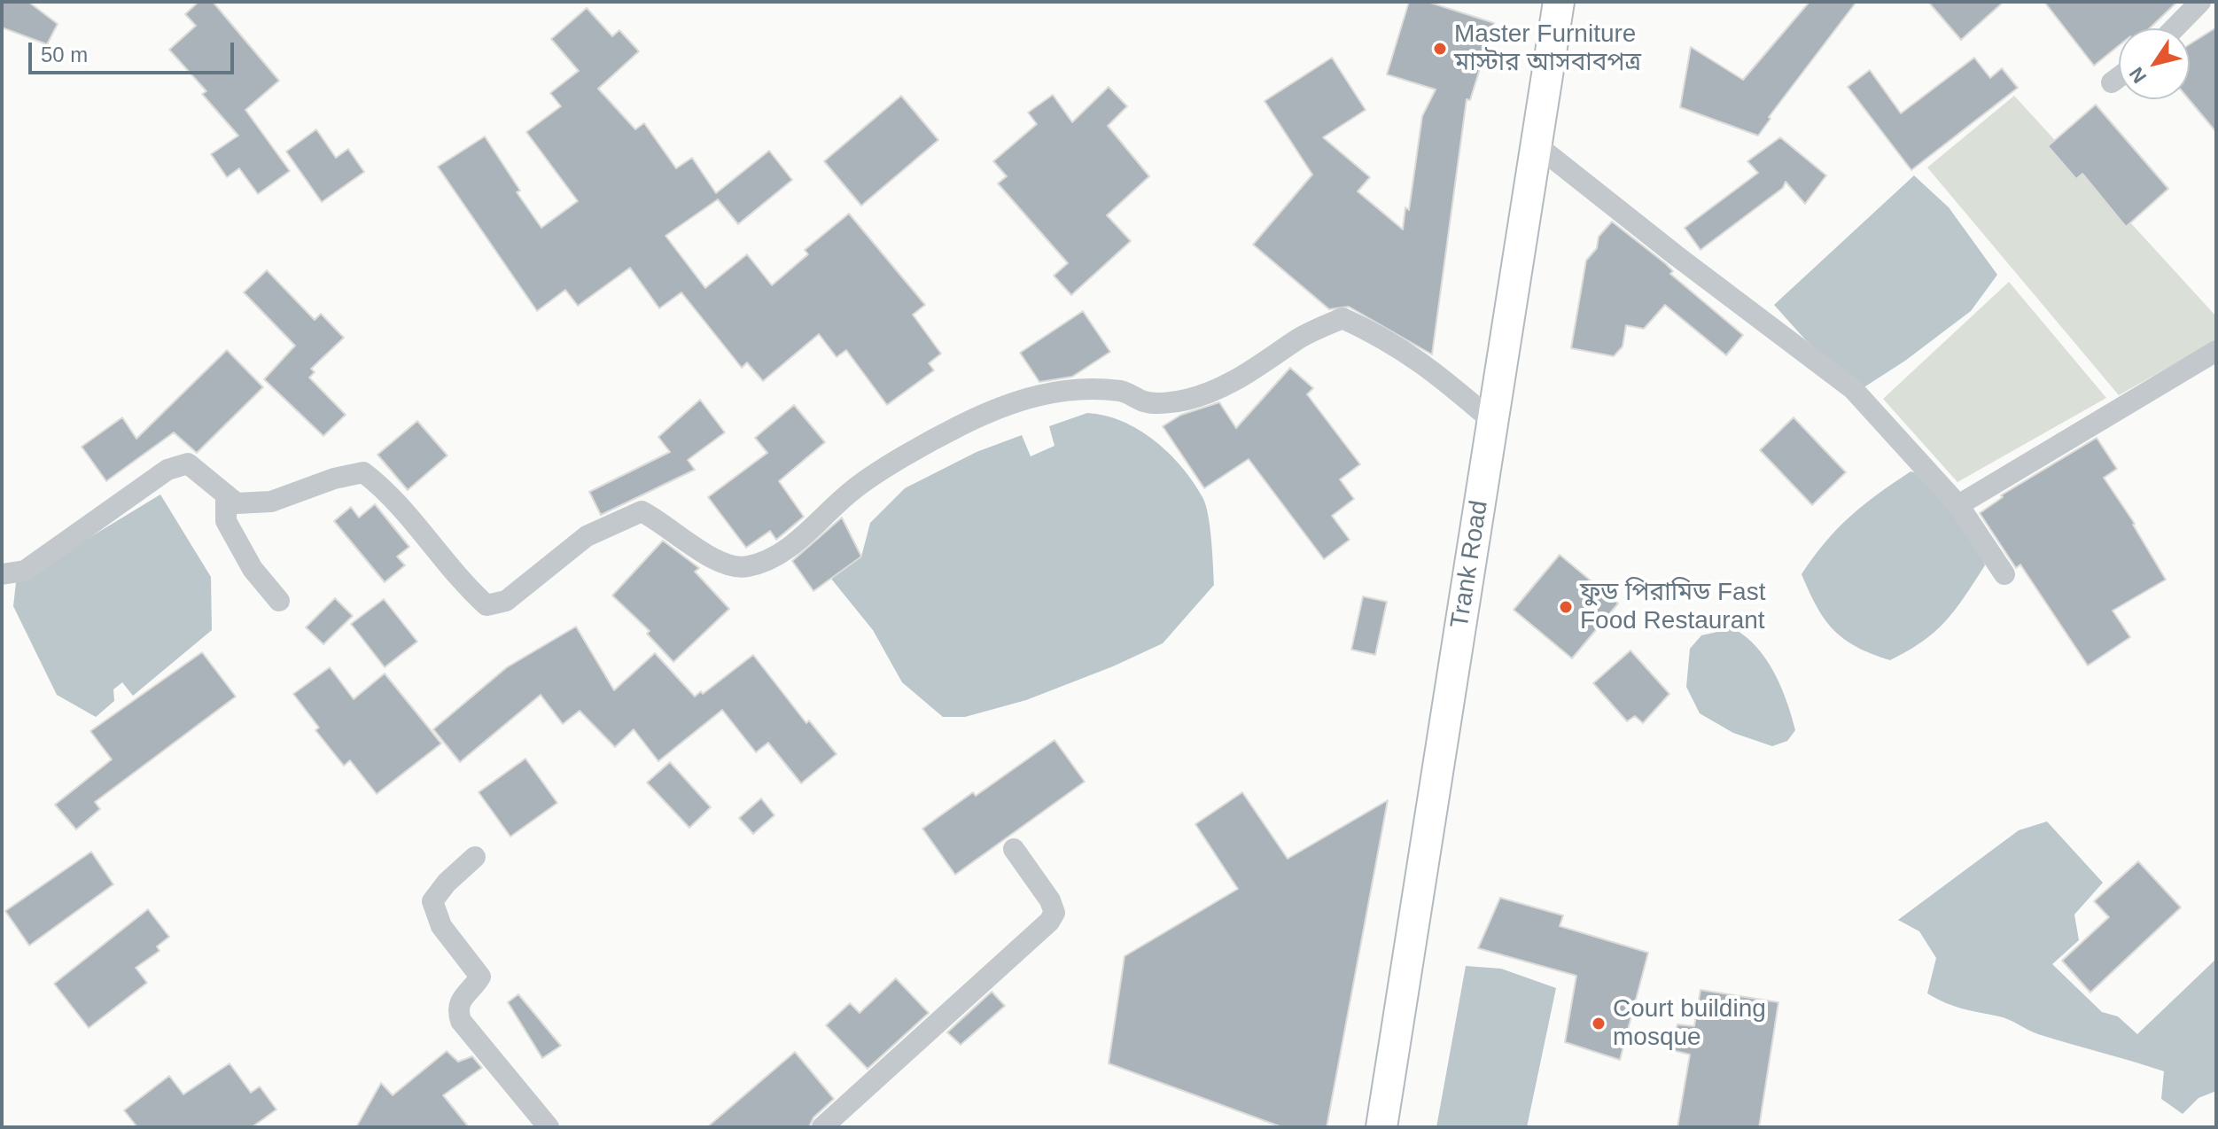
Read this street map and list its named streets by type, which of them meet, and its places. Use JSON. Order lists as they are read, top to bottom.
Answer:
{
  "streets": {
    "main road": ["Trank Road"]
  },
  "places": ["Master Furniture মাস্টার আসবাবপত্র", "ফুড পিরামিড Fast Food Restaurant", "Court building mosque"],
  "scale_bar": "50 m",
  "north": "bottom left"
}
